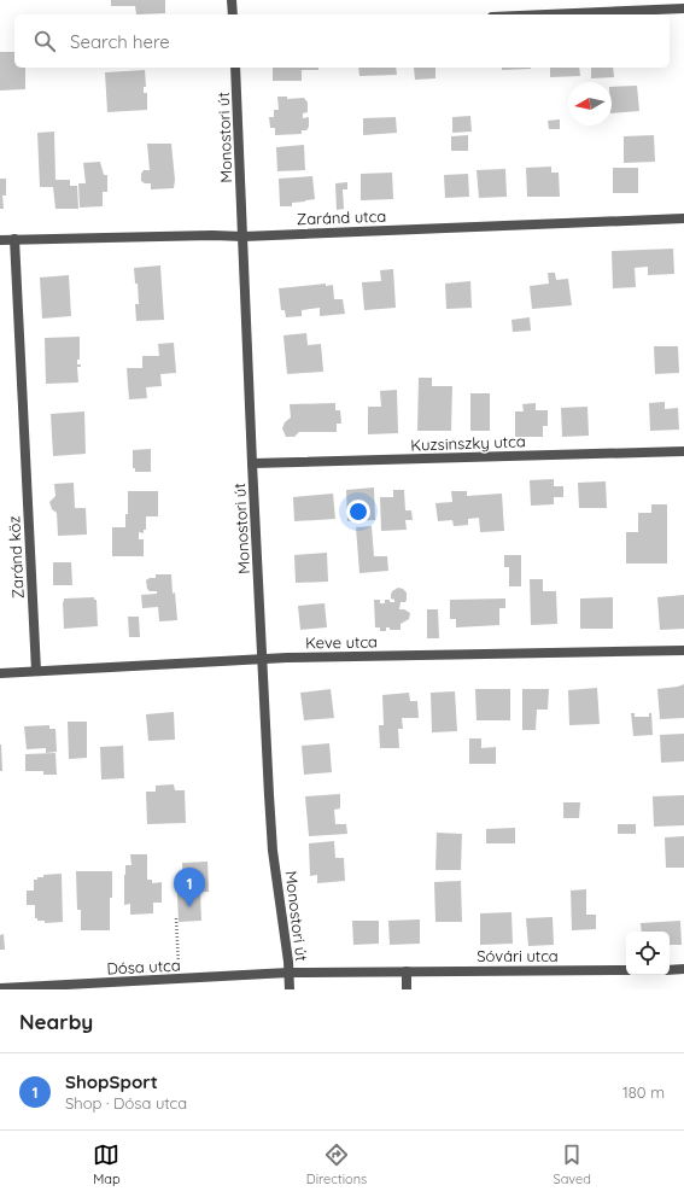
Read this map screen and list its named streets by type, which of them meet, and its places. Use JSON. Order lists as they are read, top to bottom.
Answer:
{
  "streets": {
    "street": [
      "Monostori út",
      "Zaránd utca",
      "Kuzsinszky utca",
      "Zaránd köz",
      "Keve utca",
      "Sóvári utca",
      "Dósa utca"
    ]
  },
  "crossings": [
    ["Monostori út", "Zaránd utca"],
    ["Monostori út", "Kuzsinszky utca"],
    ["Monostori út", "Keve utca"],
    ["Monostori út", "Sóvári utca"],
    ["Monostori út", "Dósa utca"],
    ["Zaránd utca", "Zaránd köz"],
    ["Zaránd köz", "Keve utca"],
    ["Sóvári utca", "Dósa utca"]
  ],
  "north": "left",
  "page": {
    "search": "Search here",
    "pins": "1",
    "heading": "Nearby",
    "list": [
      {
        "mark": "1",
        "name": "ShopSport",
        "note": "Shop · Dósa utca",
        "value": "180 m"
      }
    ],
    "nav": ["Map", "Directions", "Saved"]
  }
}
